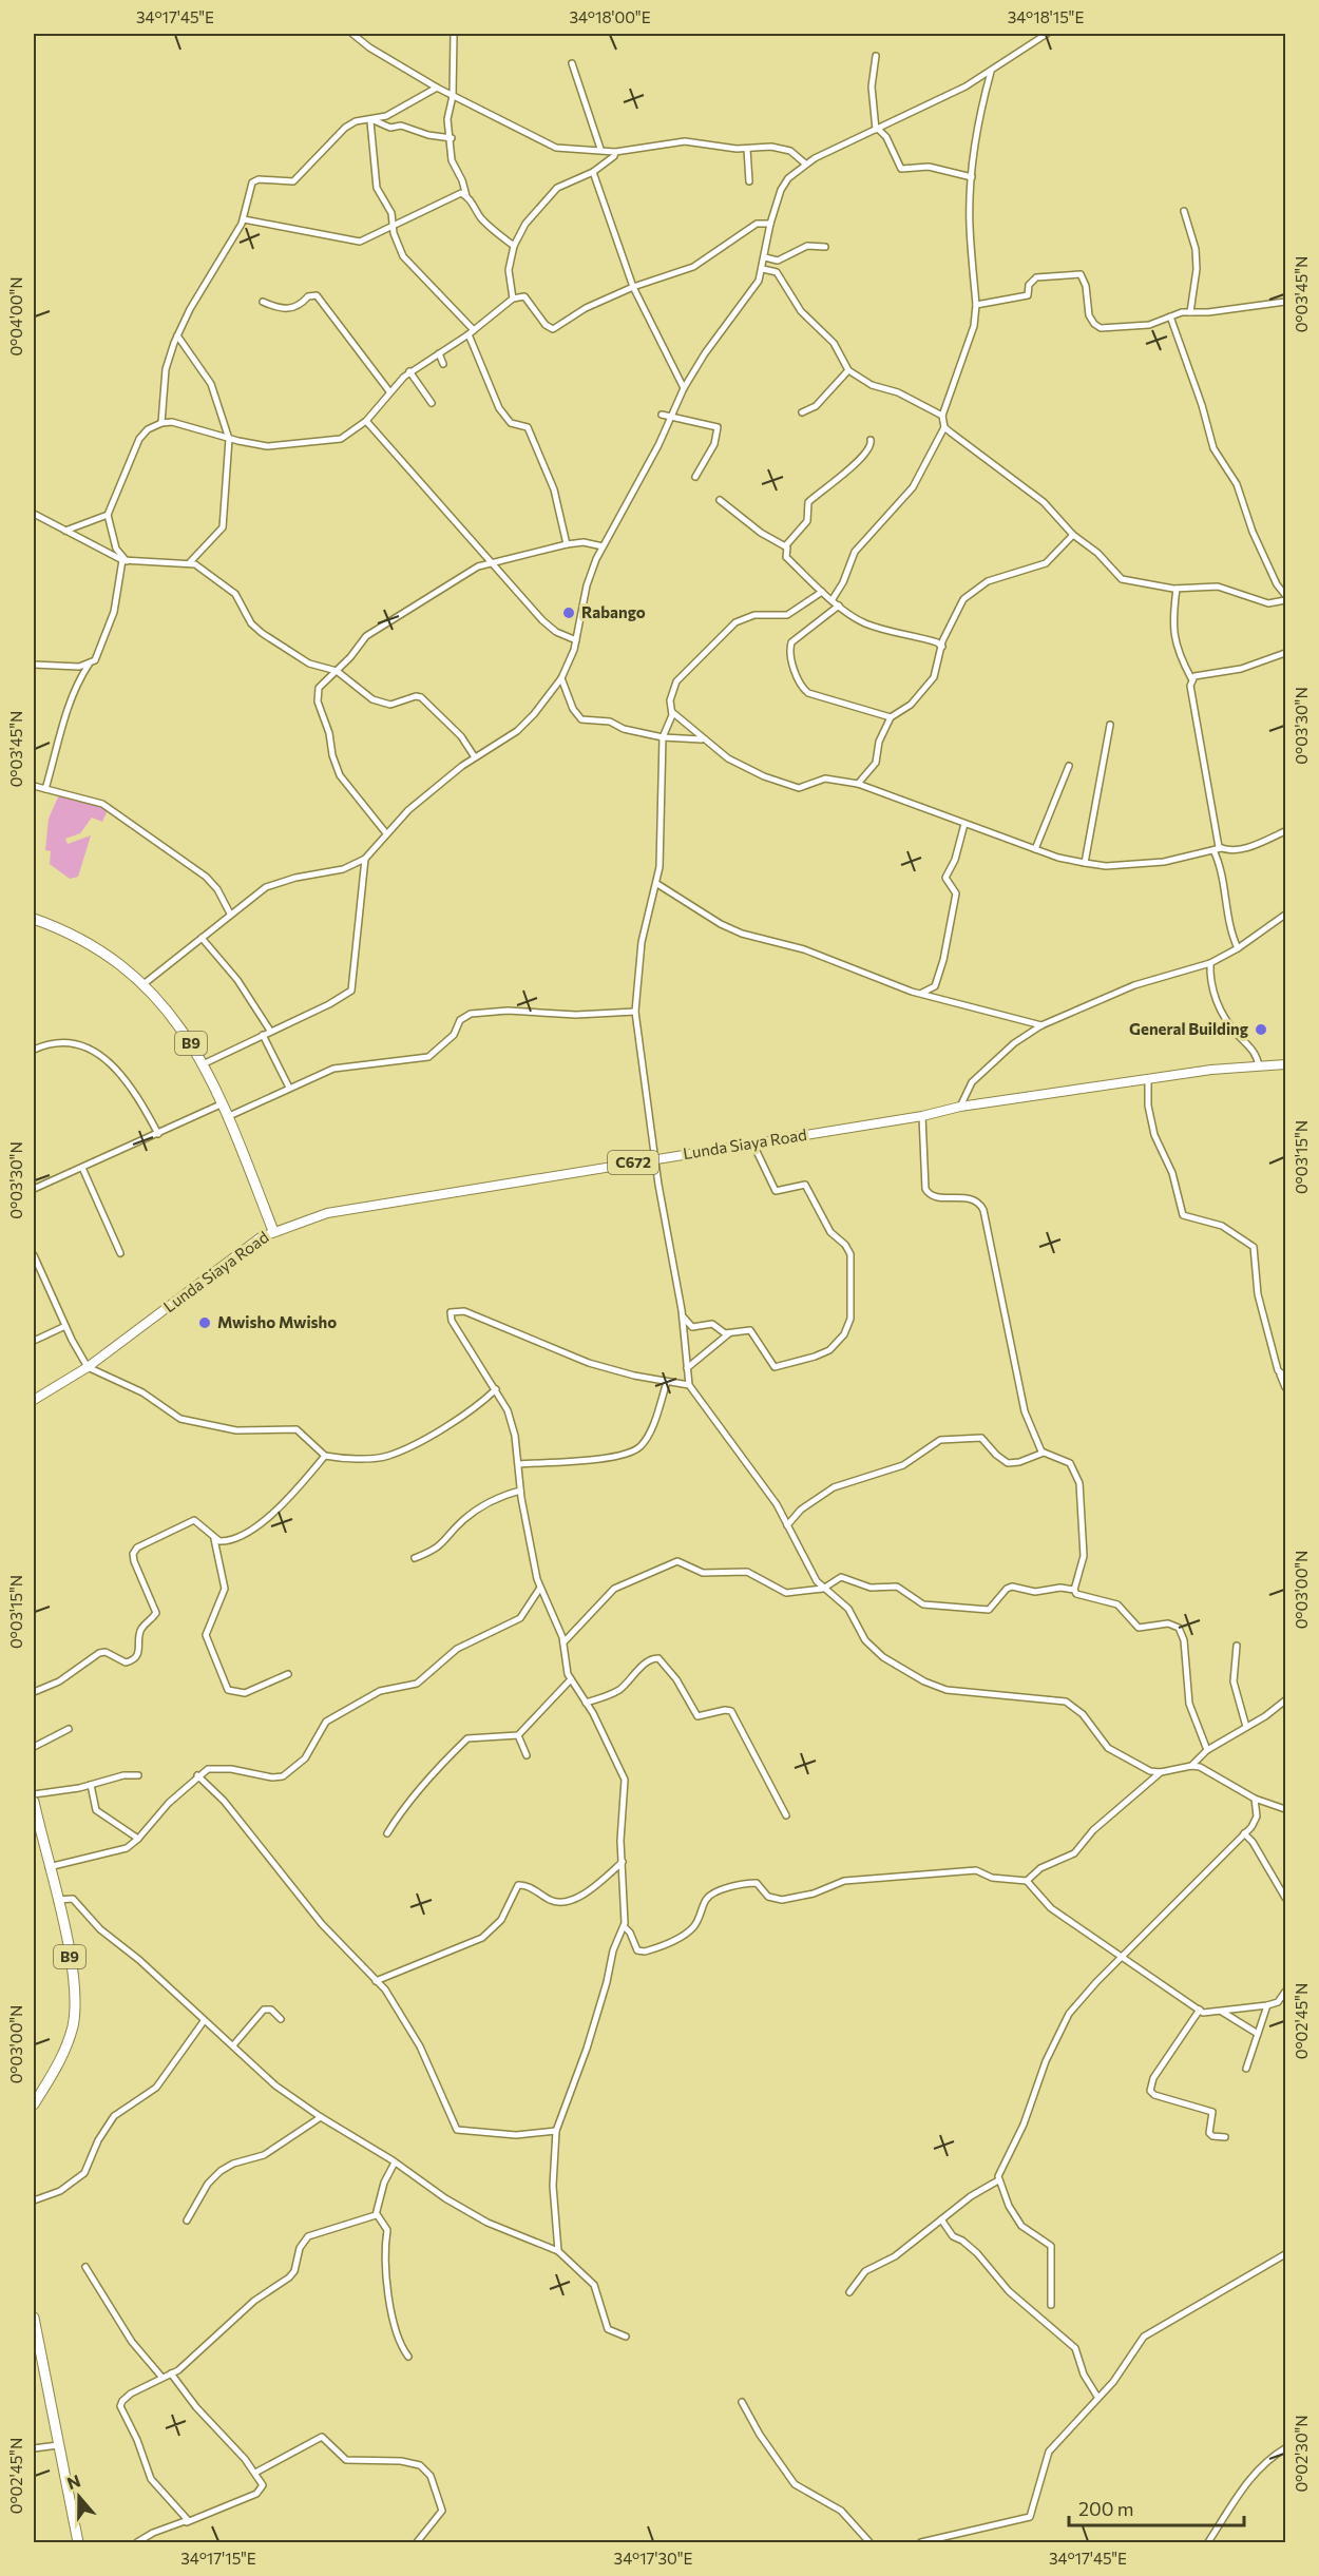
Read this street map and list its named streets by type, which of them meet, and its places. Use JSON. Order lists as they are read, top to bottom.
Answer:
{
  "streets": {
    "highway": ["B9"],
    "main road": ["Lunda Siaya Road", "C672"]
  },
  "crossings": [
    ["B9", "Lunda Siaya Road"]
  ],
  "places": ["Rabango", "General Building", "Mwisho Mwisho"],
  "scale_bar": "200 m",
  "north": "top",
  "coordinates": [
    "34°17'45\"E",
    "34°18'00\"E",
    "34°18'15\"E",
    "0°03'45\"N",
    "0°04'00\"N",
    "0°03'30\"N",
    "0°03'15\"N",
    "0°03'00\"N",
    "0°02'45\"N",
    "0°02'30\"N",
    "34°17'15\"E",
    "34°17'30\"E"
  ]
}
